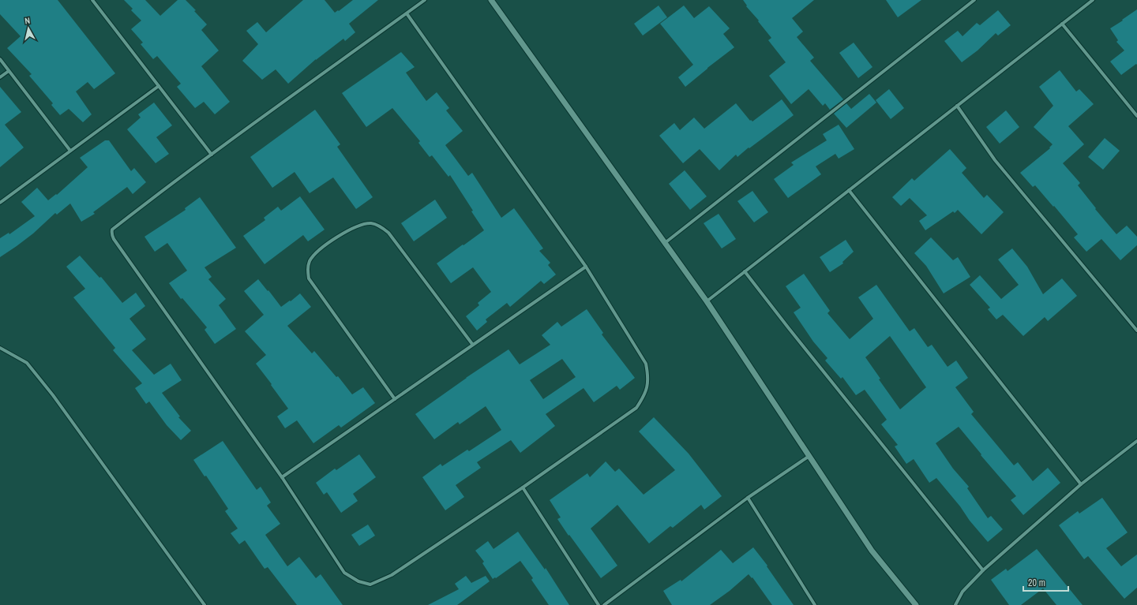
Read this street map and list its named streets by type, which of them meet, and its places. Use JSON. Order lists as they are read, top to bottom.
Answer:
{
  "scale_bar": "20 m",
  "north": "top"
}
